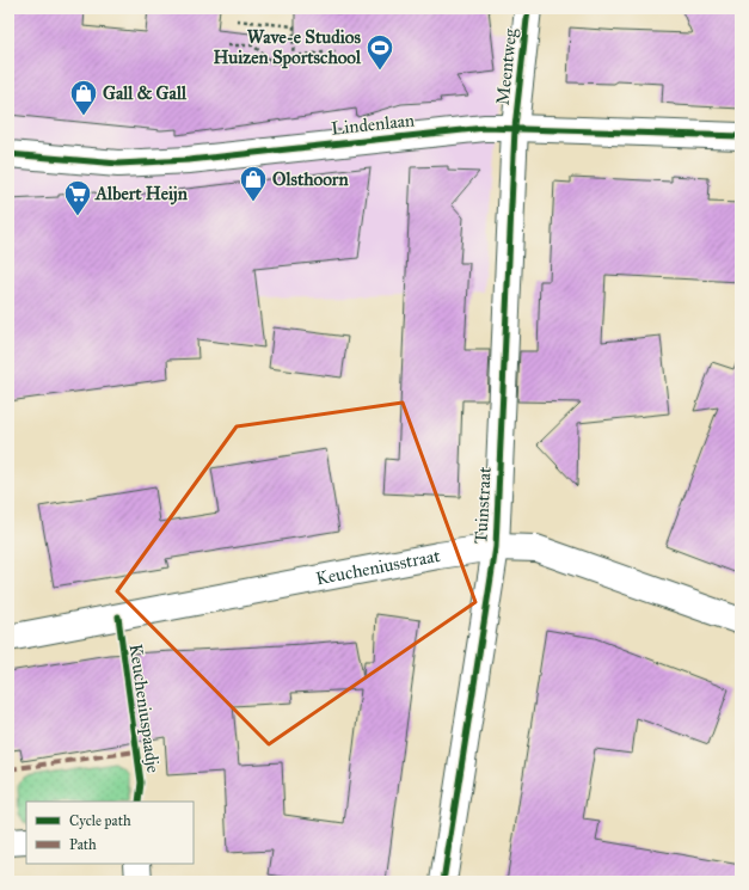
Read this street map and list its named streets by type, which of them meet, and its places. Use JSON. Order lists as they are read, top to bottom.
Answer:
{
  "streets": {
    "street": [
      "Meentweg",
      "Lindenlaan",
      "Tuinstraat",
      "Keucheniusstraat"
    ],
    "cycle path": ["Keucheniuspaadje"]
  },
  "crossings": [
    ["Meentweg", "Lindenlaan"],
    ["Meentweg", "Tuinstraat"],
    ["Lindenlaan", "Tuinstraat"],
    ["Tuinstraat", "Keucheniusstraat"]
  ],
  "places": {
    "sports": ["Wave-e Studios Huizen Sportschool"],
    "shop": ["Gall & Gall", "Olsthoorn"],
    "supermarket": ["Albert Heijn"]
  },
  "legend": ["Cycle path", "Path"]
}
